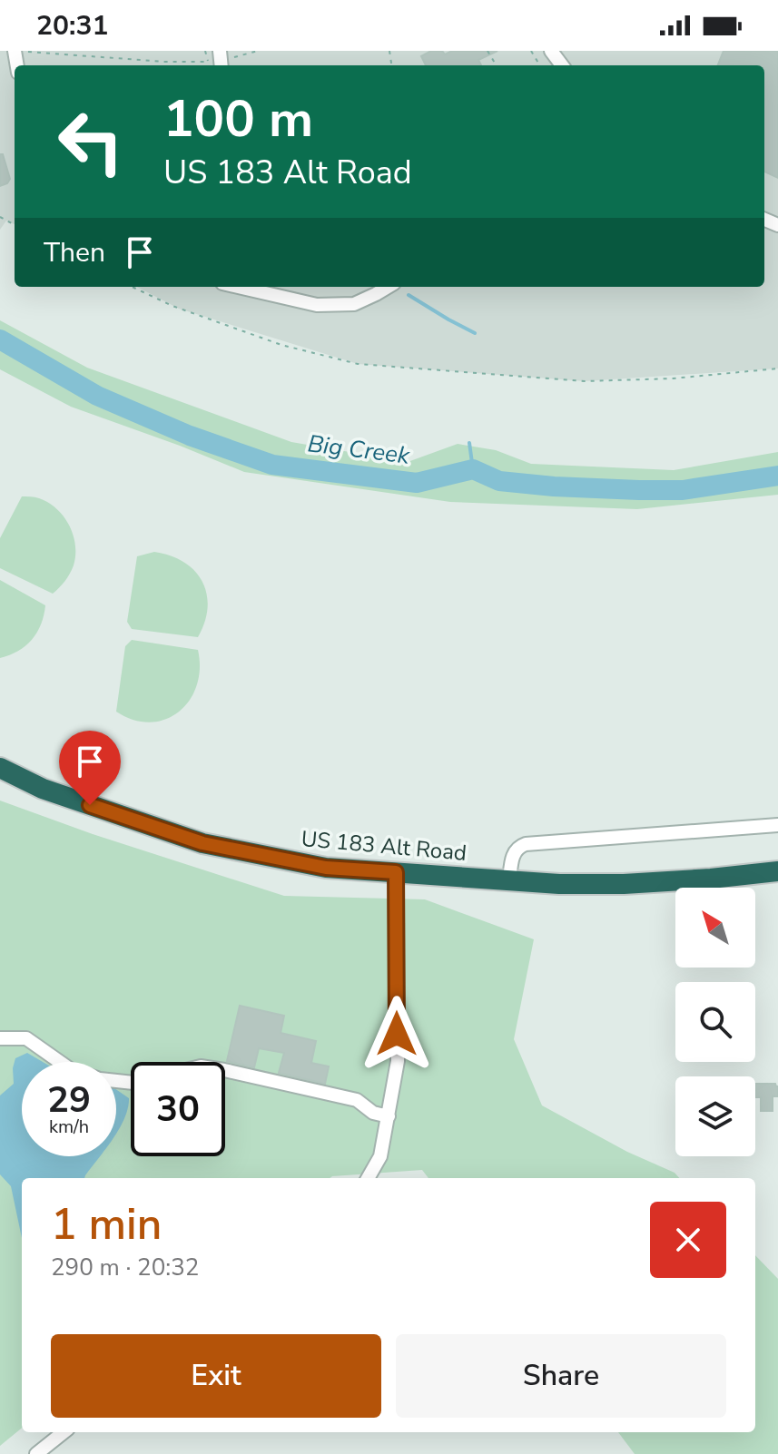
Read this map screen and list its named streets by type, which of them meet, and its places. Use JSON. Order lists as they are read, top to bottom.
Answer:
{
  "streets": {
    "highway": ["US 183 Alt Road"]
  },
  "water": ["Big Creek"],
  "north": "top left",
  "page": {
    "status": "20:31",
    "turn": ["100 m", "US 183 Alt Road"],
    "then": "Then",
    "speed": "29 km/h",
    "limit": "30",
    "heading": ["1 min", "290 m · 20:32"],
    "buttons": ["Exit", "Share"]
  }
}
